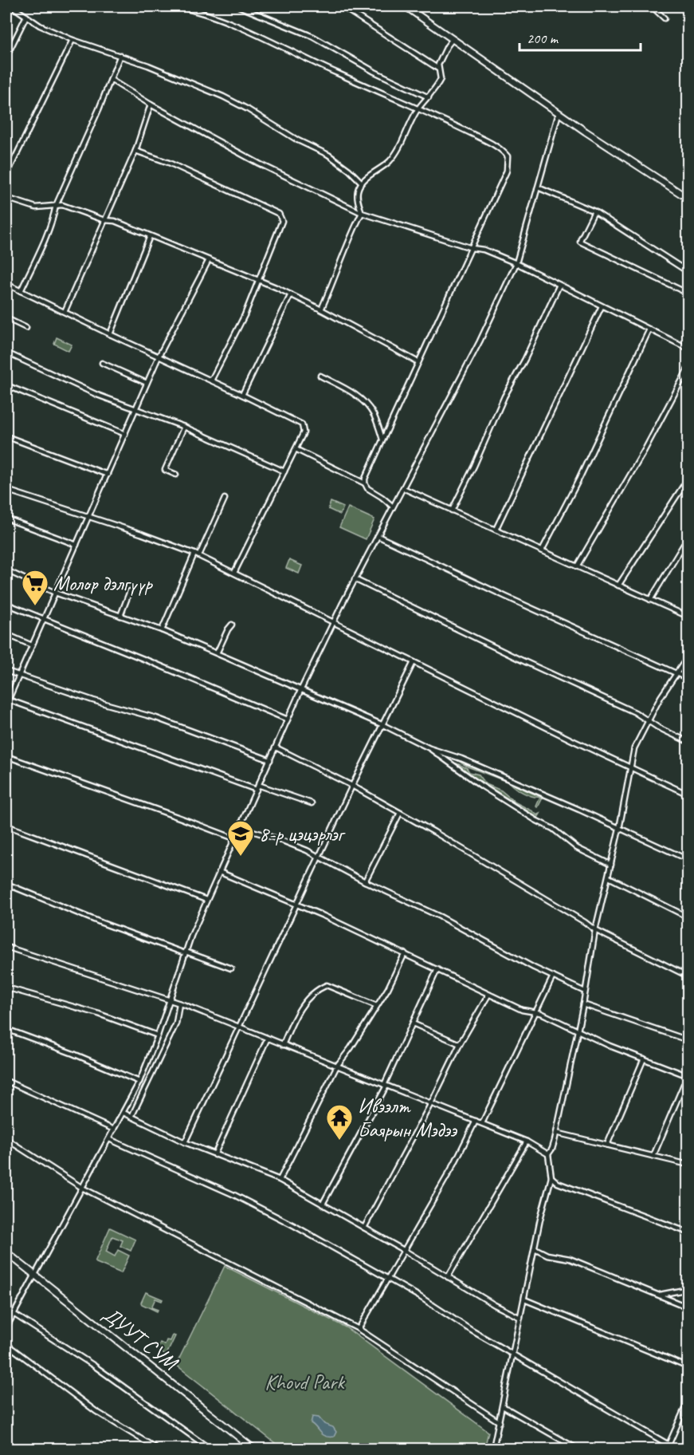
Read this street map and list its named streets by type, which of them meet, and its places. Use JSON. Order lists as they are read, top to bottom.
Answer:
{
  "streets": {
    "main road": ["ДУУТ СУМ"]
  },
  "parks": ["Khovd Park"],
  "places": {
    "supermarket": ["Молор дэлгүүр"],
    "school or university": ["8-р цэцэрлэг"],
    "temple": ["Ивээлт Баярын Мэдээ"]
  },
  "scale_bar": "200 m"
}
